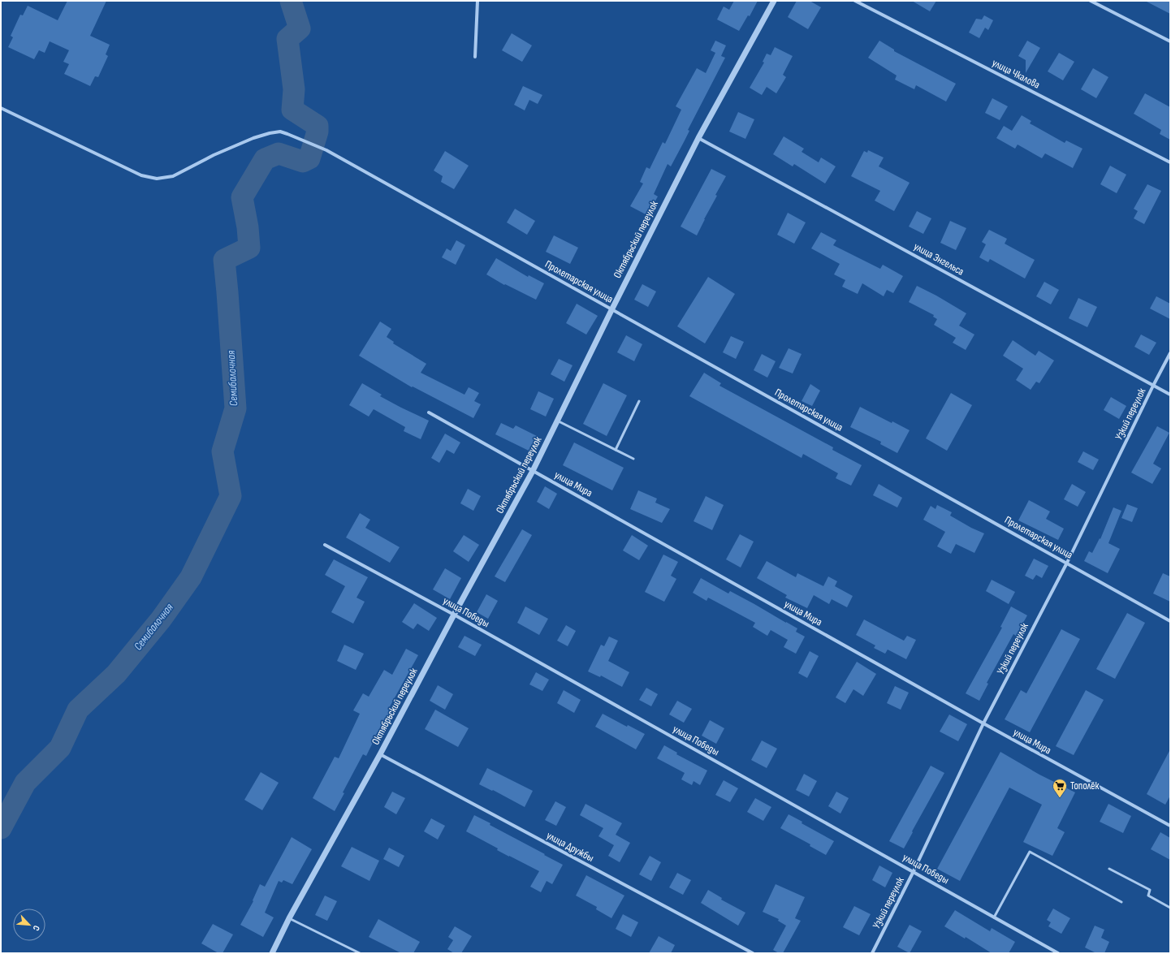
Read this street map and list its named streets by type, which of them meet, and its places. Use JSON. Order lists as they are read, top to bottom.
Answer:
{
  "streets": {
    "street": [
      "улица Чкалова",
      "Октябрьский переулок",
      "улица Энгельса",
      "Пролетарская улица",
      "Узкий переулок",
      "улица Мира",
      "улица Победы",
      "улица Дружбы"
    ]
  },
  "crossings": [
    ["Октябрьский переулок", "улица Энгельса"],
    ["Октябрьский переулок", "Пролетарская улица"],
    ["Октябрьский переулок", "улица Мира"],
    ["Октябрьский переулок", "улица Победы"],
    ["Октябрьский переулок", "улица Дружбы"],
    ["улица Энгельса", "Узкий переулок"],
    ["Пролетарская улица", "Узкий переулок"],
    ["Узкий переулок", "улица Мира"],
    ["Узкий переулок", "улица Победы"]
  ],
  "water": ["Семибалочная"],
  "places": {
    "supermarket": ["Тополёк"]
  },
  "north": "bottom right"
}
